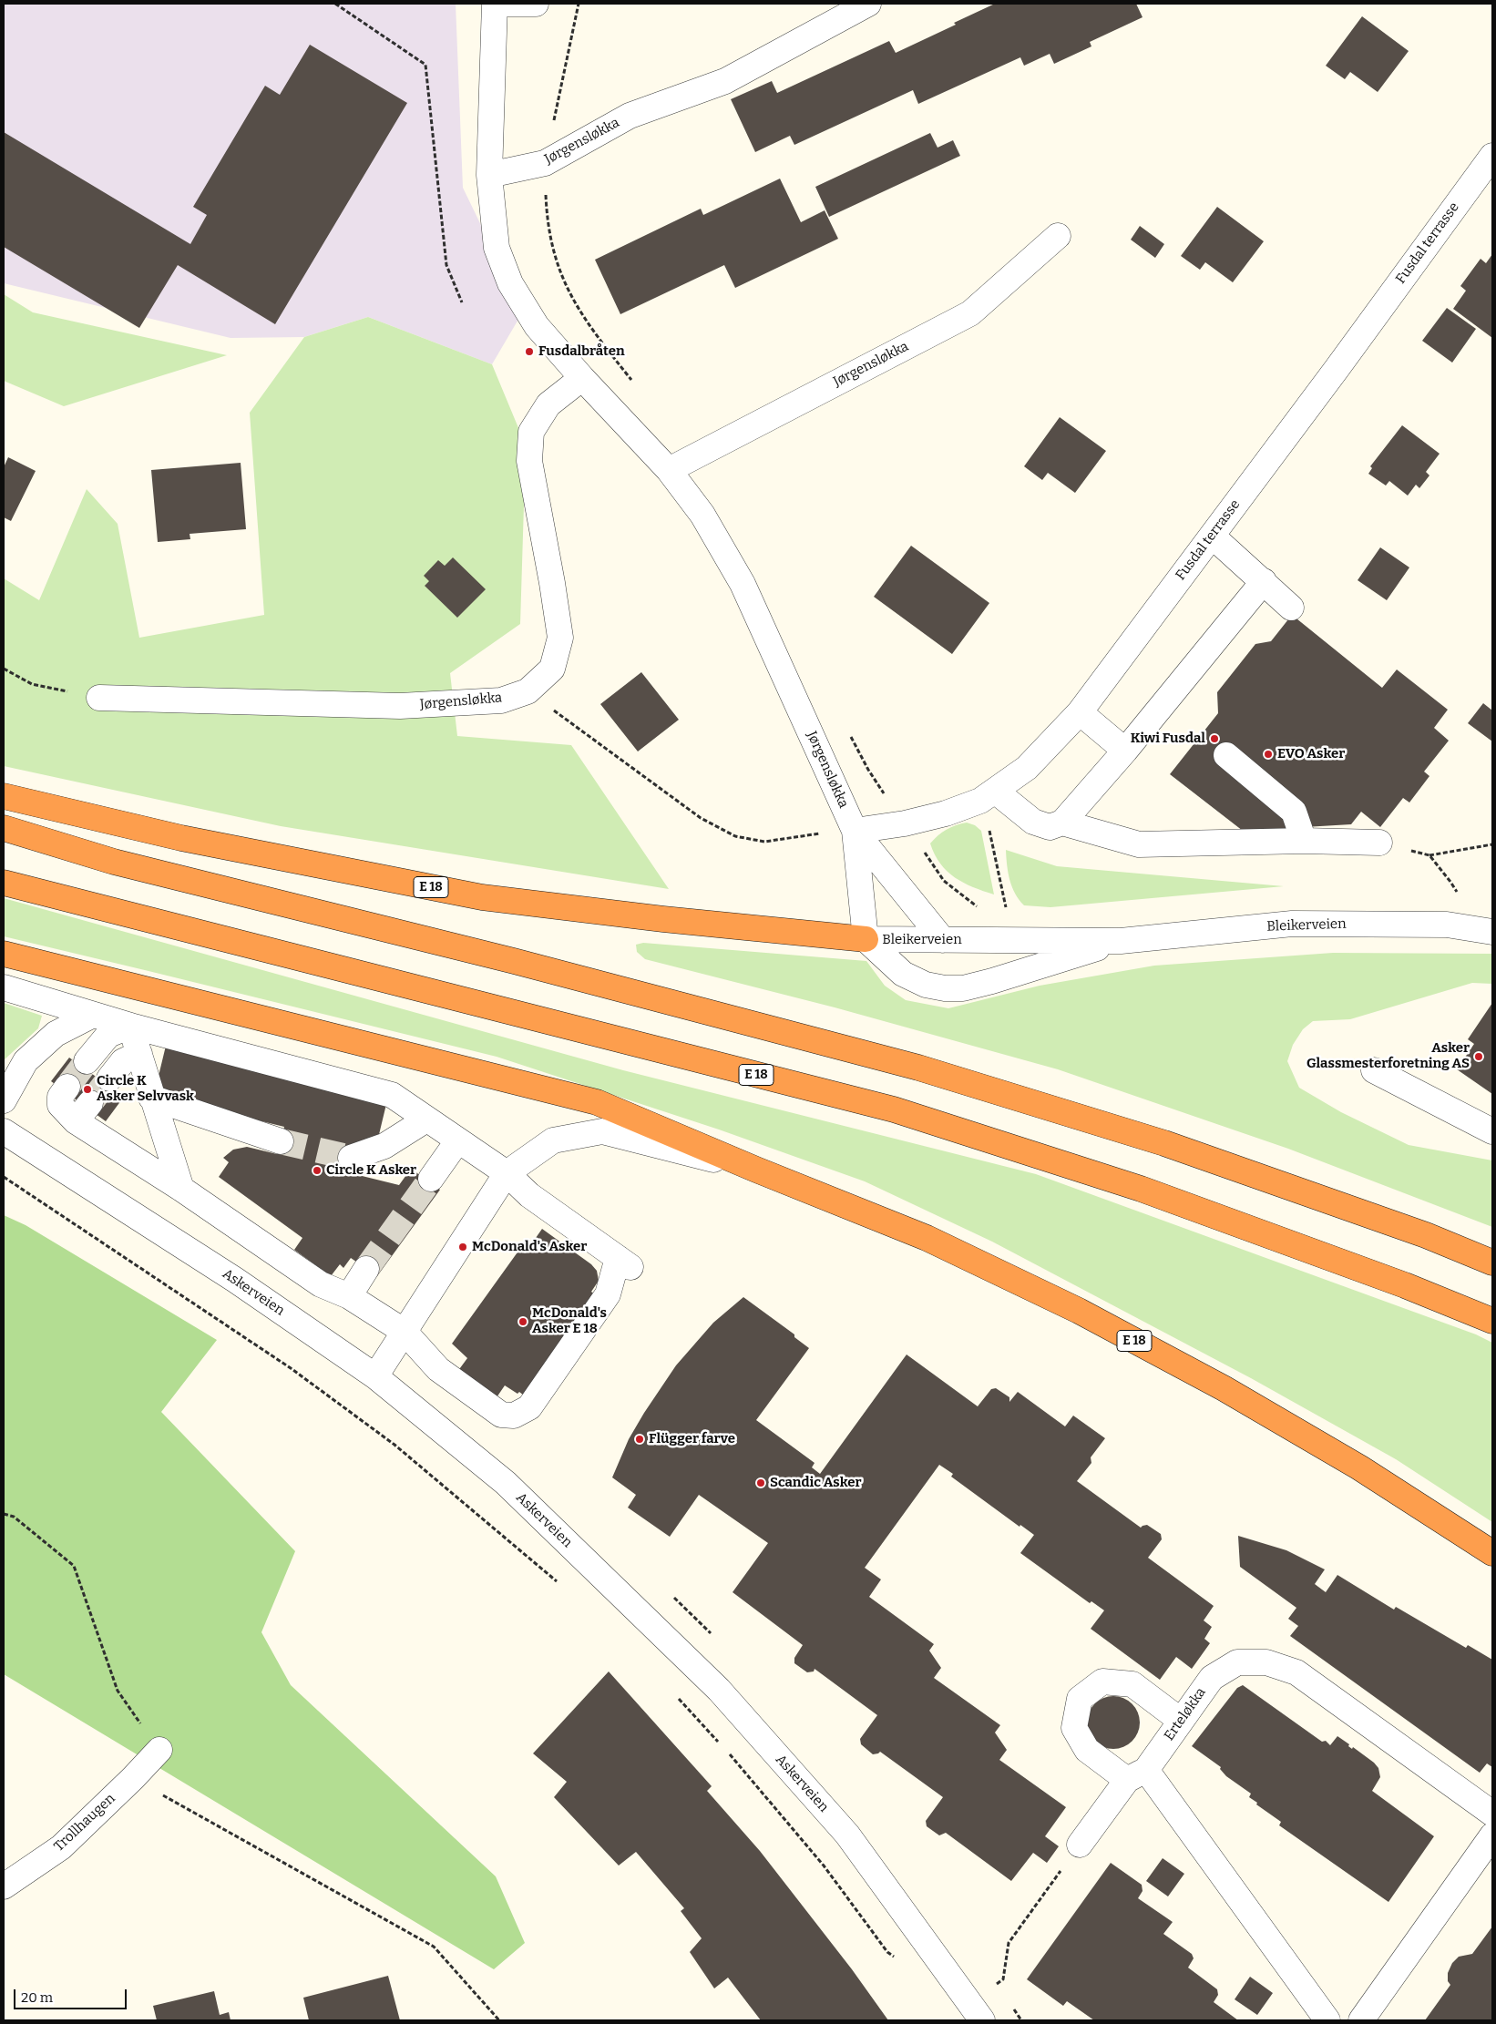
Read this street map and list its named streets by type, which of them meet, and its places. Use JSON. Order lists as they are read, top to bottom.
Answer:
{
  "streets": {
    "highway": ["E 18"],
    "street": [
      "Jørgensløkka",
      "Fusdal terrasse",
      "Bleikerveien",
      "Askerveien",
      "Erteløkka",
      "Trollhaugen"
    ]
  },
  "crossings": [
    ["Jørgensløkka", "Fusdal terrasse"],
    ["Jørgensløkka", "E 18"],
    ["Jørgensløkka", "Bleikerveien"],
    ["E 18", "Bleikerveien"]
  ],
  "places": [
    "Fusdalbråten",
    "Kiwi Fusdal",
    "EVO Asker",
    "Asker Glassmesterforetning AS",
    "Circle K Asker Selvvask",
    "Circle K Asker",
    "McDonald's Asker",
    "McDonald's Asker E 18",
    "Flügger farve",
    "Scandic Asker"
  ],
  "scale_bar": "20 m"
}
